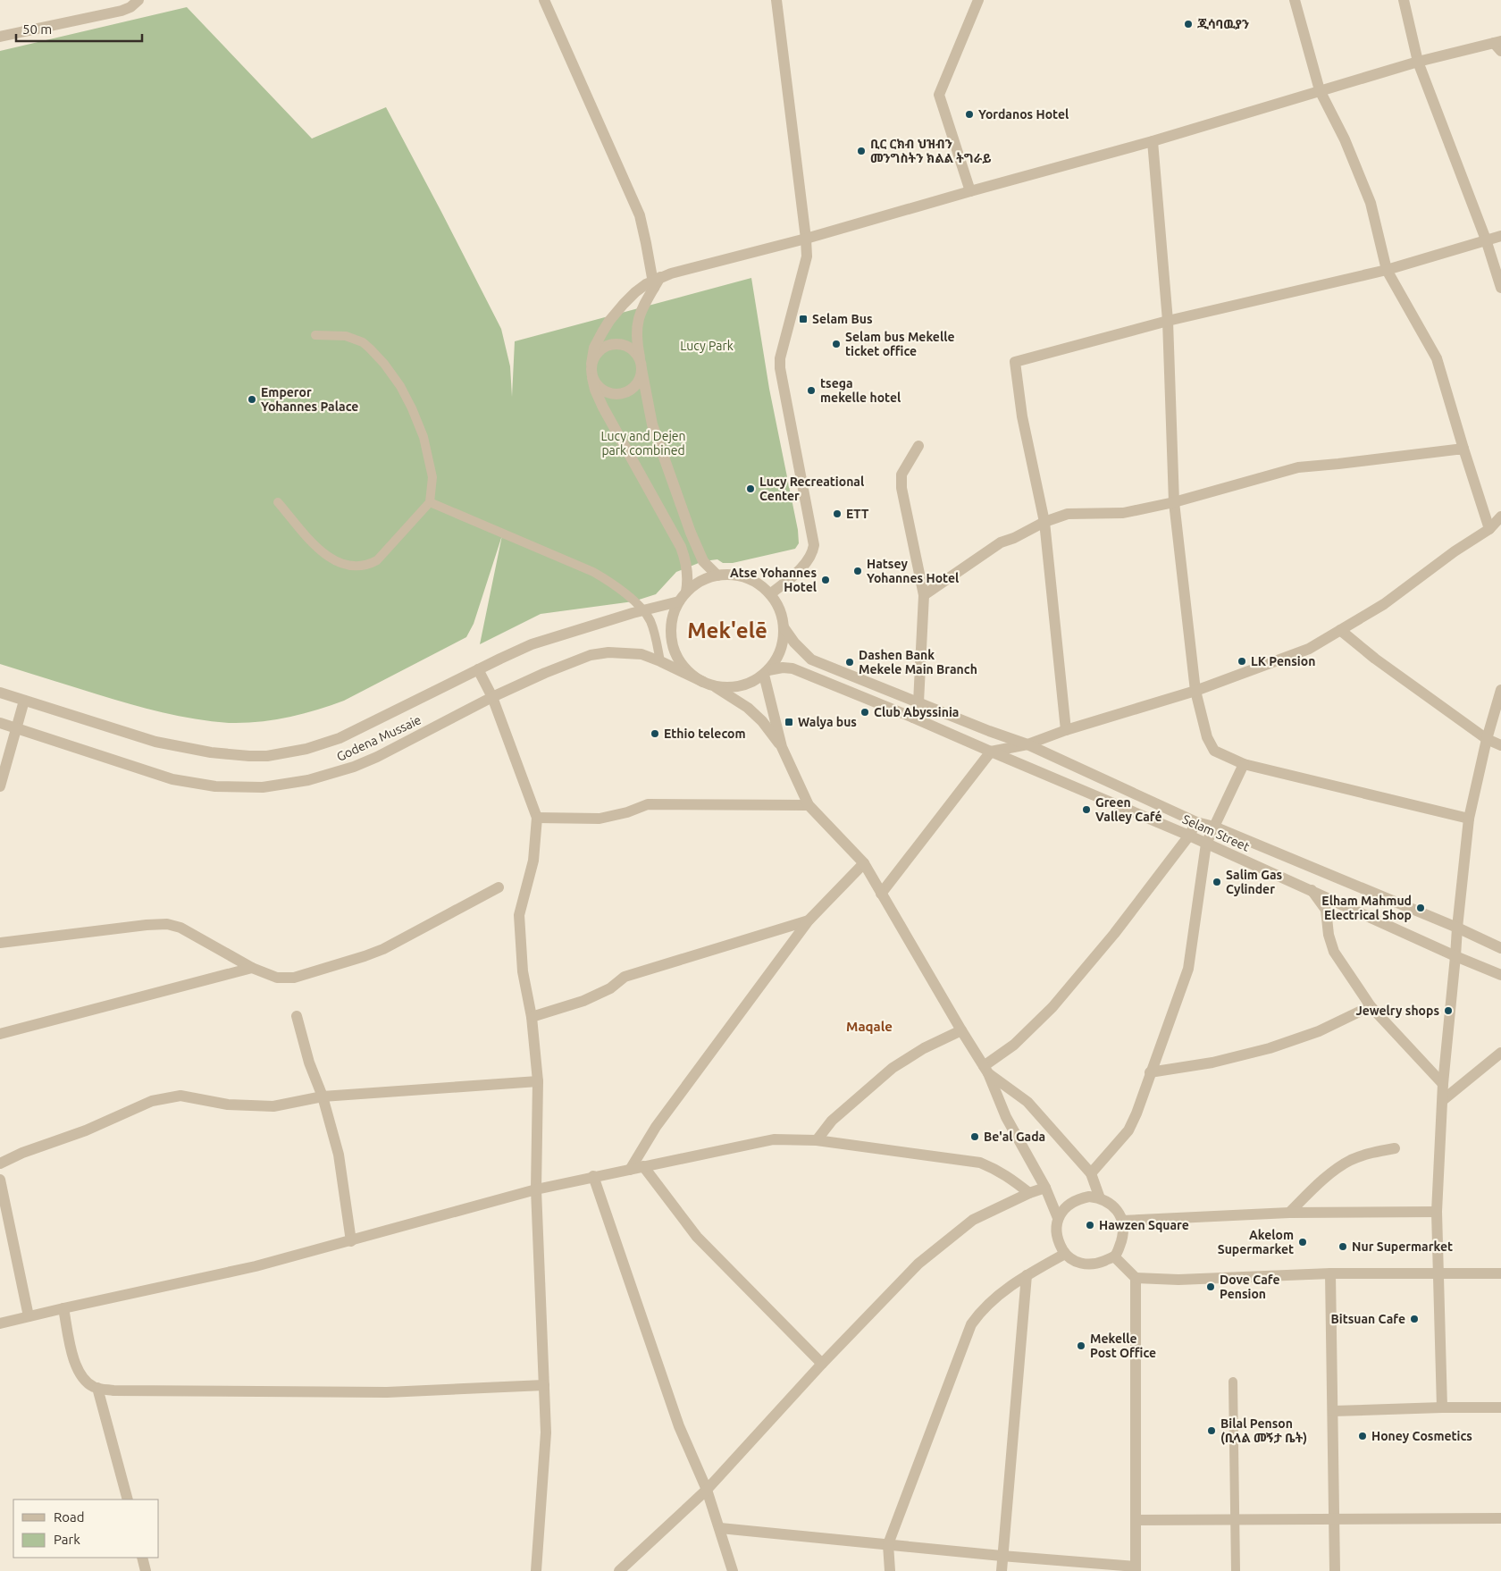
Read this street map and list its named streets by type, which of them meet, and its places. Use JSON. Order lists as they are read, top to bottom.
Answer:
{
  "streets": {
    "street": ["Godena Mussaie", "Selam Street"]
  },
  "crossings": [
    ["Godena Mussaie", "Selam Street"]
  ],
  "districts": ["Mek'elē", "Maqale"],
  "parks": ["Lucy Park", "Lucy and Dejen park combined"],
  "places": {
    "other": [
      "ጂሳባዉያን",
      "Yordanos Hotel",
      "ቢር ርክብ ህዝብን መንግስትን ክልል ትግራይ",
      "Selam bus Mekelle ticket office",
      "tsega mekelle hotel",
      "Emperor Yohannes Palace",
      "Lucy Recreational Center",
      "ETT",
      "Hatsey Yohannes Hotel",
      "Atse Yohannes Hotel",
      "LK Pension",
      "Dashen Bank Mekele Main Branch",
      "Club Abyssinia",
      "Ethio telecom",
      "Green Valley Café",
      "Salim Gas Cylinder",
      "Elham Mahmud Electrical Shop",
      "Jewelry shops",
      "Be'al Gada",
      "Hawzen Square",
      "Akelom Supermarket",
      "Nur Supermarket",
      "Dove Cafe Pension",
      "Bitsuan Cafe",
      "Mekelle Post Office",
      "Bilal Penson (ቢላል መኝታ ቤት)",
      "Honey Cosmetics"
    ],
    "transit": ["Selam Bus", "Walya bus"]
  },
  "legend": ["Road", "Park"],
  "scale_bar": "50 m"
}
